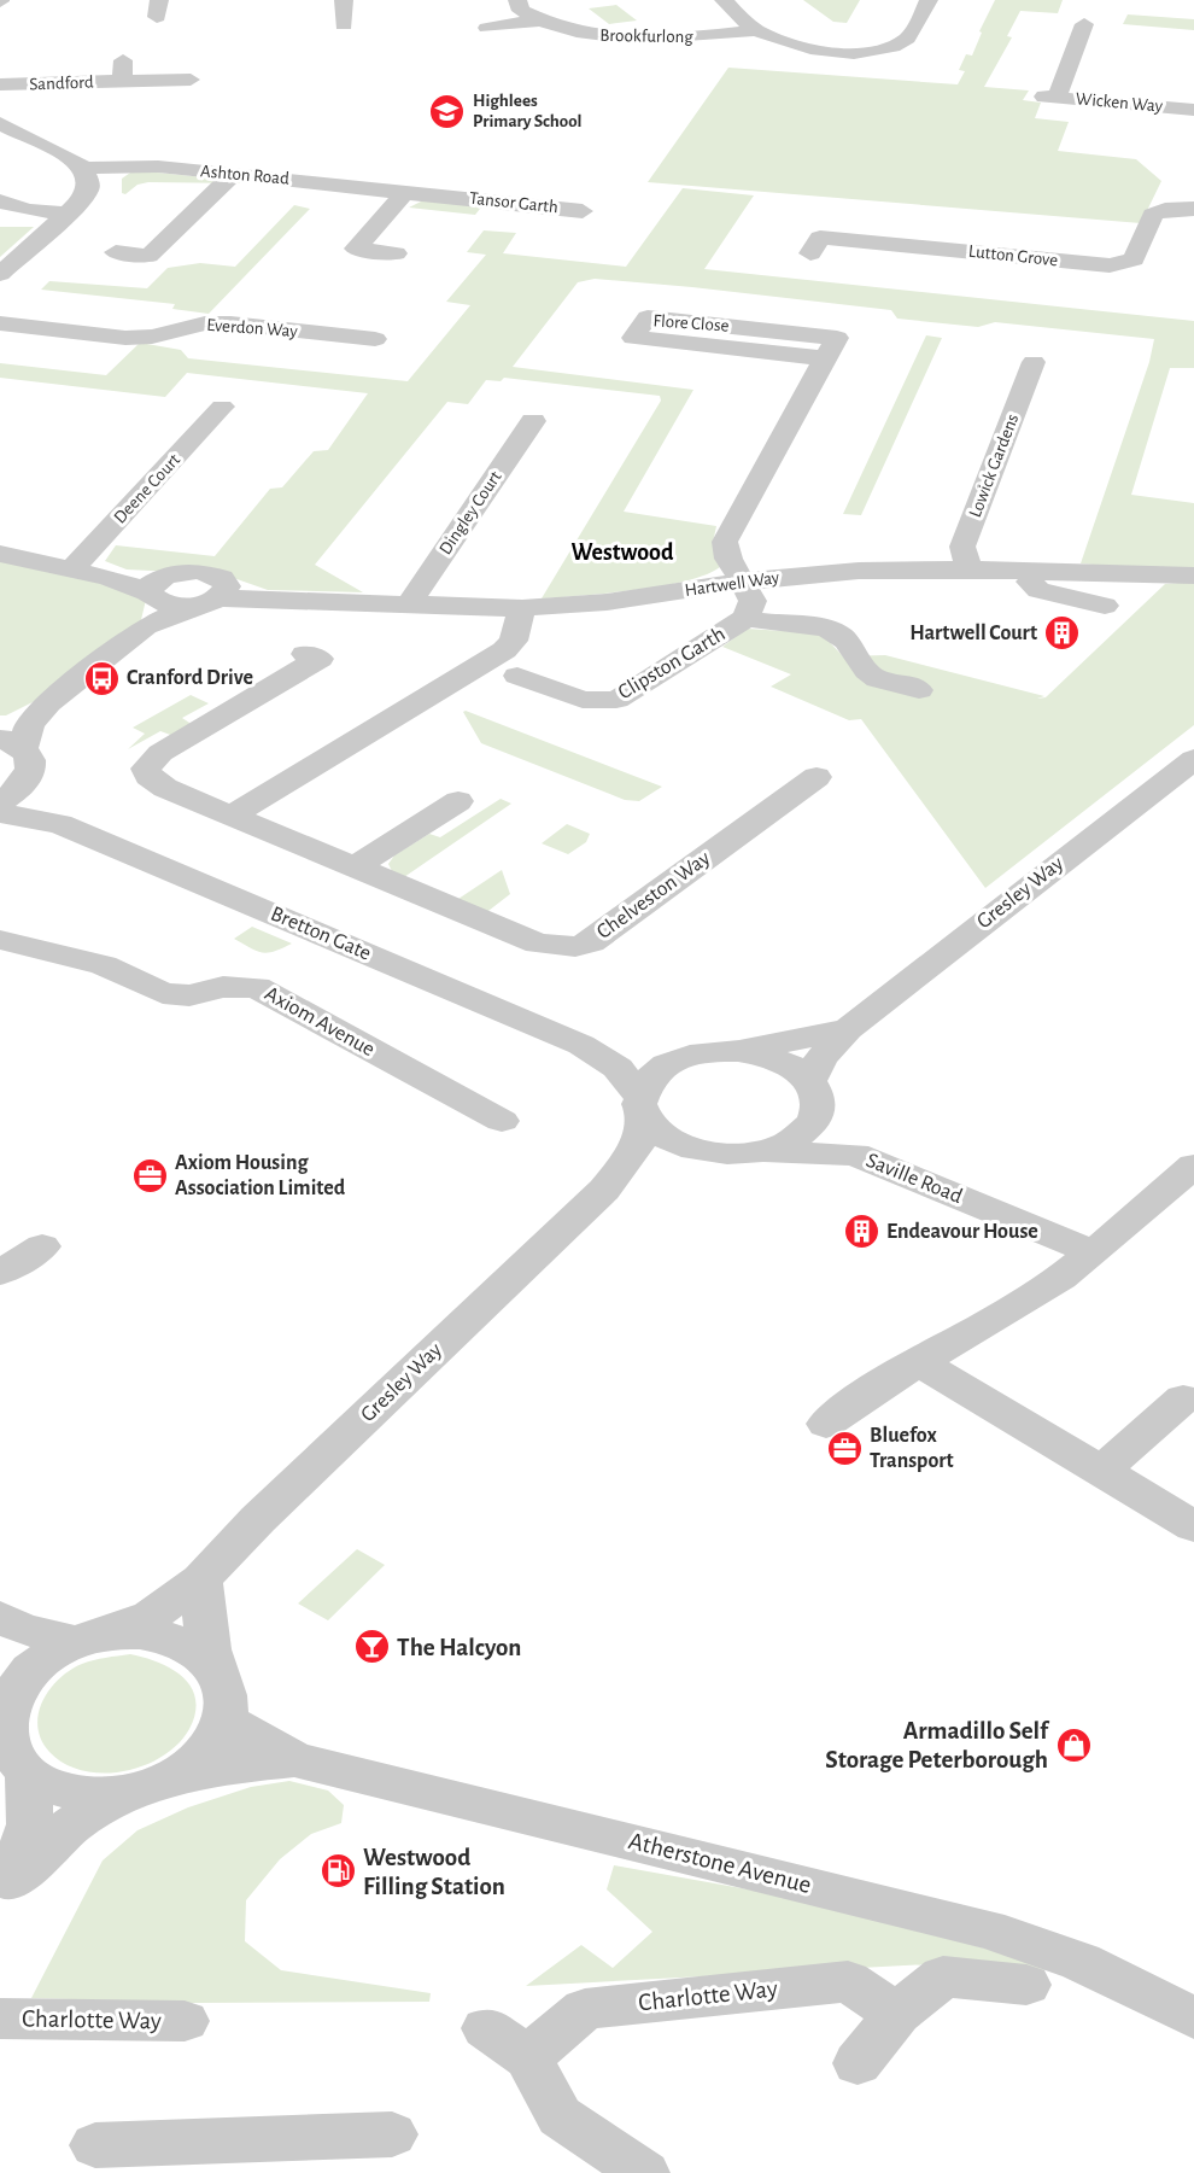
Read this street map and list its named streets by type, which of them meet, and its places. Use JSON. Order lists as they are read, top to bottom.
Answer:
{
  "streets": {
    "street": [
      "Brookfurlong",
      "Sandford",
      "Wicken Way",
      "Ashton Road",
      "Tansor Garth",
      "Lutton Grove",
      "Flore Close",
      "Everdon Way",
      "Lowick Gardens",
      "Deene Court",
      "Dingley Court",
      "Hartwell Way",
      "Clipston Garth",
      "Gresley Way",
      "Chelveston Way",
      "Bretton Gate",
      "Axiom Avenue",
      "Saville Road",
      "Atherstone Avenue",
      "Charlotte Way"
    ]
  },
  "crossings": [
    ["Ashton Road", "Tansor Garth"],
    ["Flore Close", "Hartwell Way"],
    ["Flore Close", "Clipston Garth"],
    ["Lowick Gardens", "Hartwell Way"],
    ["Dingley Court", "Hartwell Way"],
    ["Hartwell Way", "Clipston Garth"],
    ["Gresley Way", "Bretton Gate"],
    ["Gresley Way", "Saville Road"],
    ["Gresley Way", "Atherstone Avenue"],
    ["Bretton Gate", "Saville Road"]
  ],
  "districts": ["Westwood"],
  "places": {
    "school or university": ["Highlees Primary School"],
    "building": ["Hartwell Court", "Endeavour House"],
    "bus stop": ["Cranford Drive"],
    "office": ["Axiom Housing Association Limited", "Bluefox Transport"],
    "bar": ["The Halcyon"],
    "shop": ["Armadillo Self Storage Peterborough"],
    "fuel station": ["Westwood Filling Station"]
  }
}
